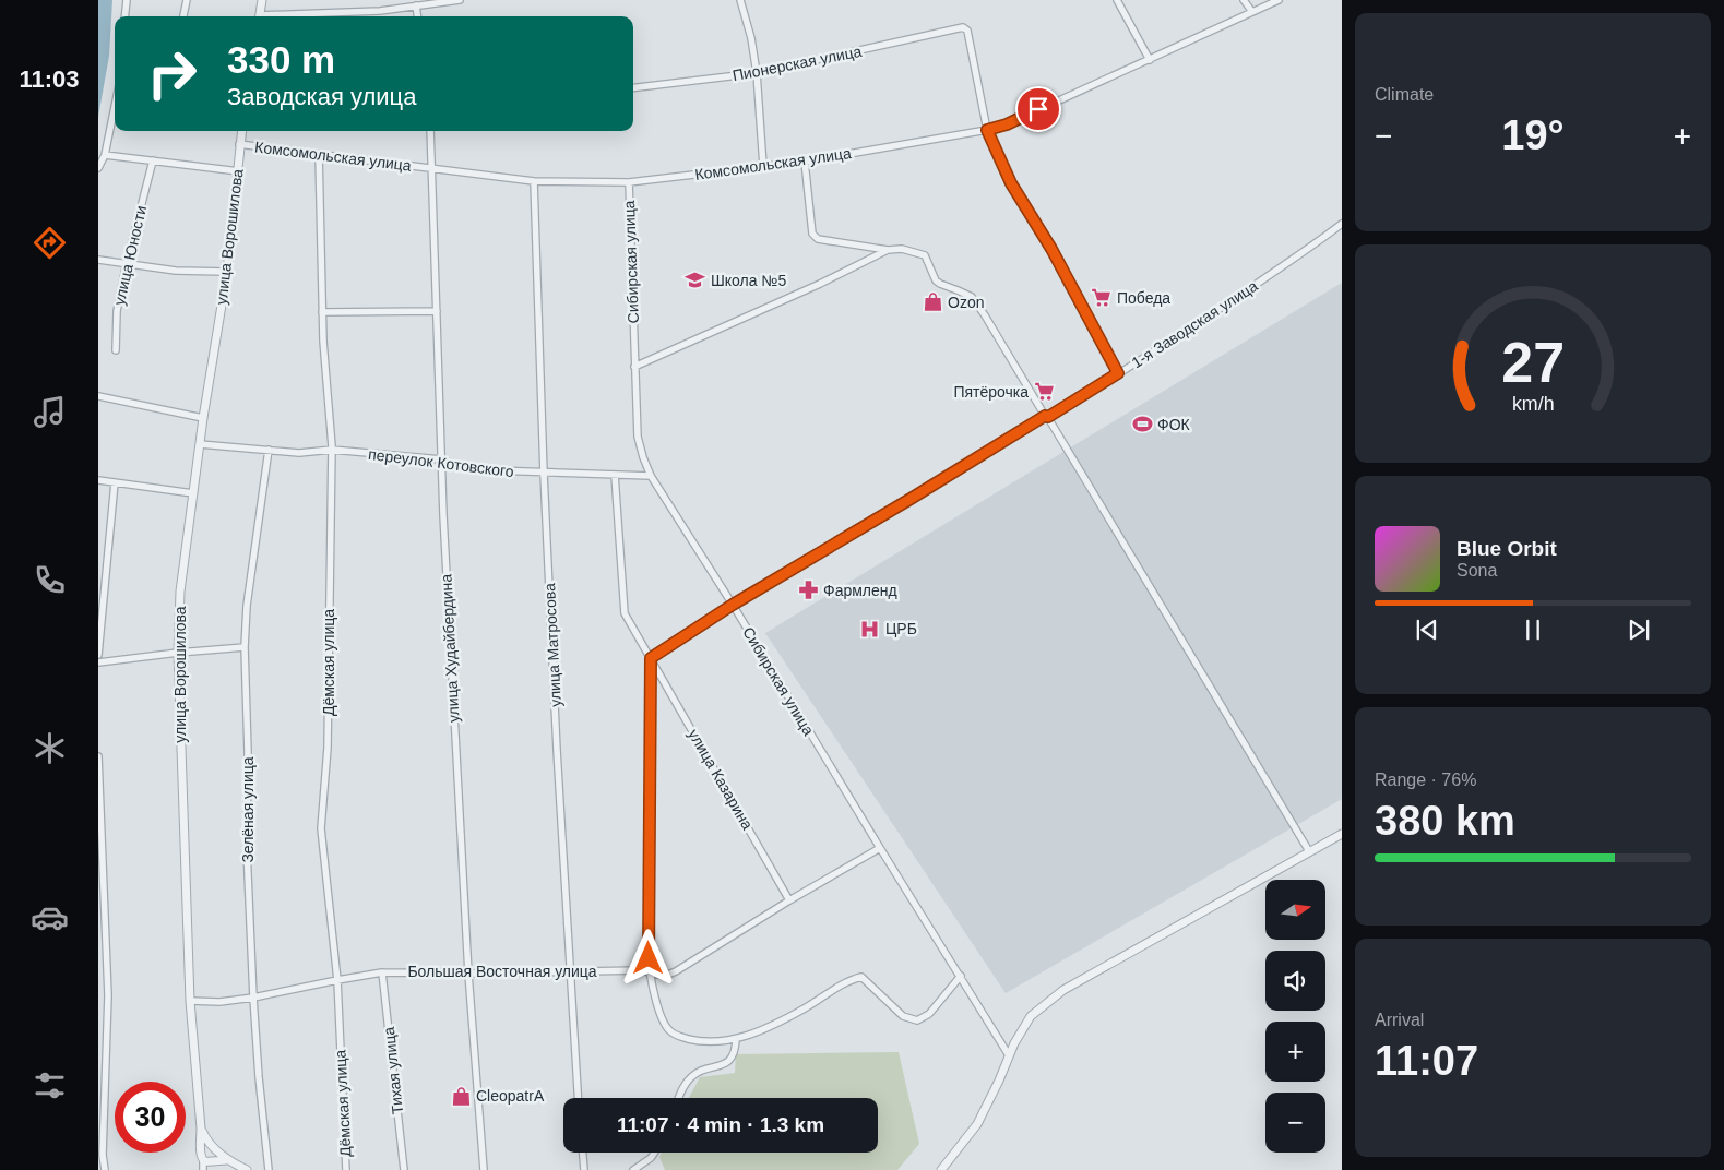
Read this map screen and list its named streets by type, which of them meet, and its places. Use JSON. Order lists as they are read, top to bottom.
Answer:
{
  "streets": {
    "street": [
      "Пионерская улица",
      "Комсомольская улица",
      "улица Ворошилова",
      "улица Юности",
      "Сибирская улица",
      "1-я Заводская улица",
      "переулок Котовского",
      "улица Матросова",
      "улица Худайбердина",
      "Дёмская улица",
      "улица Казарина",
      "Зелёная улица",
      "Большая Восточная улица",
      "Тихая улица"
    ]
  },
  "crossings": [
    ["Пионерская улица", "Комсомольская улица"],
    ["Комсомольская улица", "улица Ворошилова"],
    ["Комсомольская улица", "Сибирская улица"],
    ["Комсомольская улица", "улица Матросова"],
    ["Комсомольская улица", "улица Худайбердина"],
    ["Комсомольская улица", "Дёмская улица"],
    ["улица Ворошилова", "переулок Котовского"],
    ["улица Ворошилова", "Большая Восточная улица"],
    ["Сибирская улица", "1-я Заводская улица"],
    ["Сибирская улица", "переулок Котовского"],
    ["Сибирская улица", "Большая Восточная улица"],
    ["1-я Заводская улица", "улица Казарина"],
    ["переулок Котовского", "улица Матросова"],
    ["переулок Котовского", "улица Худайбердина"],
    ["переулок Котовского", "Дёмская улица"],
    ["переулок Котовского", "улица Казарина"],
    ["переулок Котовского", "Зелёная улица"],
    ["улица Матросова", "Большая Восточная улица"],
    ["улица Худайбердина", "Большая Восточная улица"],
    ["Дёмская улица", "Большая Восточная улица"],
    ["улица Казарина", "Большая Восточная улица"],
    ["Зелёная улица", "Большая Восточная улица"],
    ["Большая Восточная улица", "Тихая улица"]
  ],
  "places": {
    "school or university": ["Школа №5"],
    "supermarket": ["Победа", "Пятёрочка"],
    "shop": ["Ozon", "CleopatrA"],
    "sports": ["ФОК"],
    "pharmacy": ["Фармленд"],
    "hospital": ["ЦРБ"]
  },
  "north": "right",
  "page": {
    "tabs": "11:03",
    "tile": [
      "Climate",
      ["Range · 76%", "380 km"],
      ["Arrival", "11:07"]
    ],
    "turn": ["330 m", "Заводская улица"],
    "heat": ["−", "19°", "+"],
    "song": ["Blue Orbit", "Sona"],
    "map_buttons": ["+", "−"],
    "limit": "30",
    "trip": "11:07 · 4 min · 1.3 km",
    "gauge": ["27", "km/h"]
  }
}
